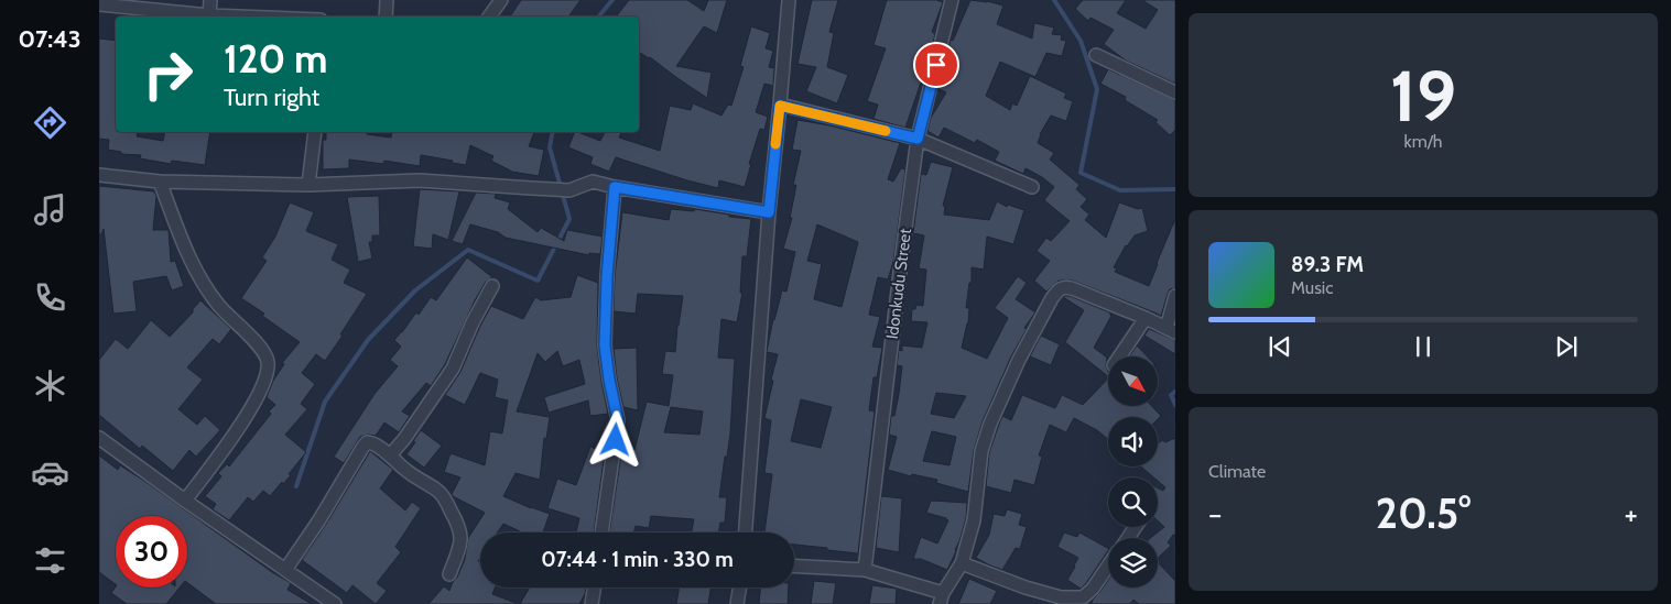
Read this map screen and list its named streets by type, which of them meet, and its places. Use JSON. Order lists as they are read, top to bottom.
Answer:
{
  "streets": {
    "street": ["Idonkudu Street"]
  },
  "north": "bottom right",
  "page": {
    "tabs": "07:43",
    "tile": [
      ["19", "km/h"],
      "Climate"
    ],
    "turn": ["120 m", "Turn right"],
    "song": ["89.3 FM", "Music"],
    "heat": ["−", "20.5°", "+"],
    "limit": "30",
    "trip": "07:44 · 1 min · 330 m"
  }
}
